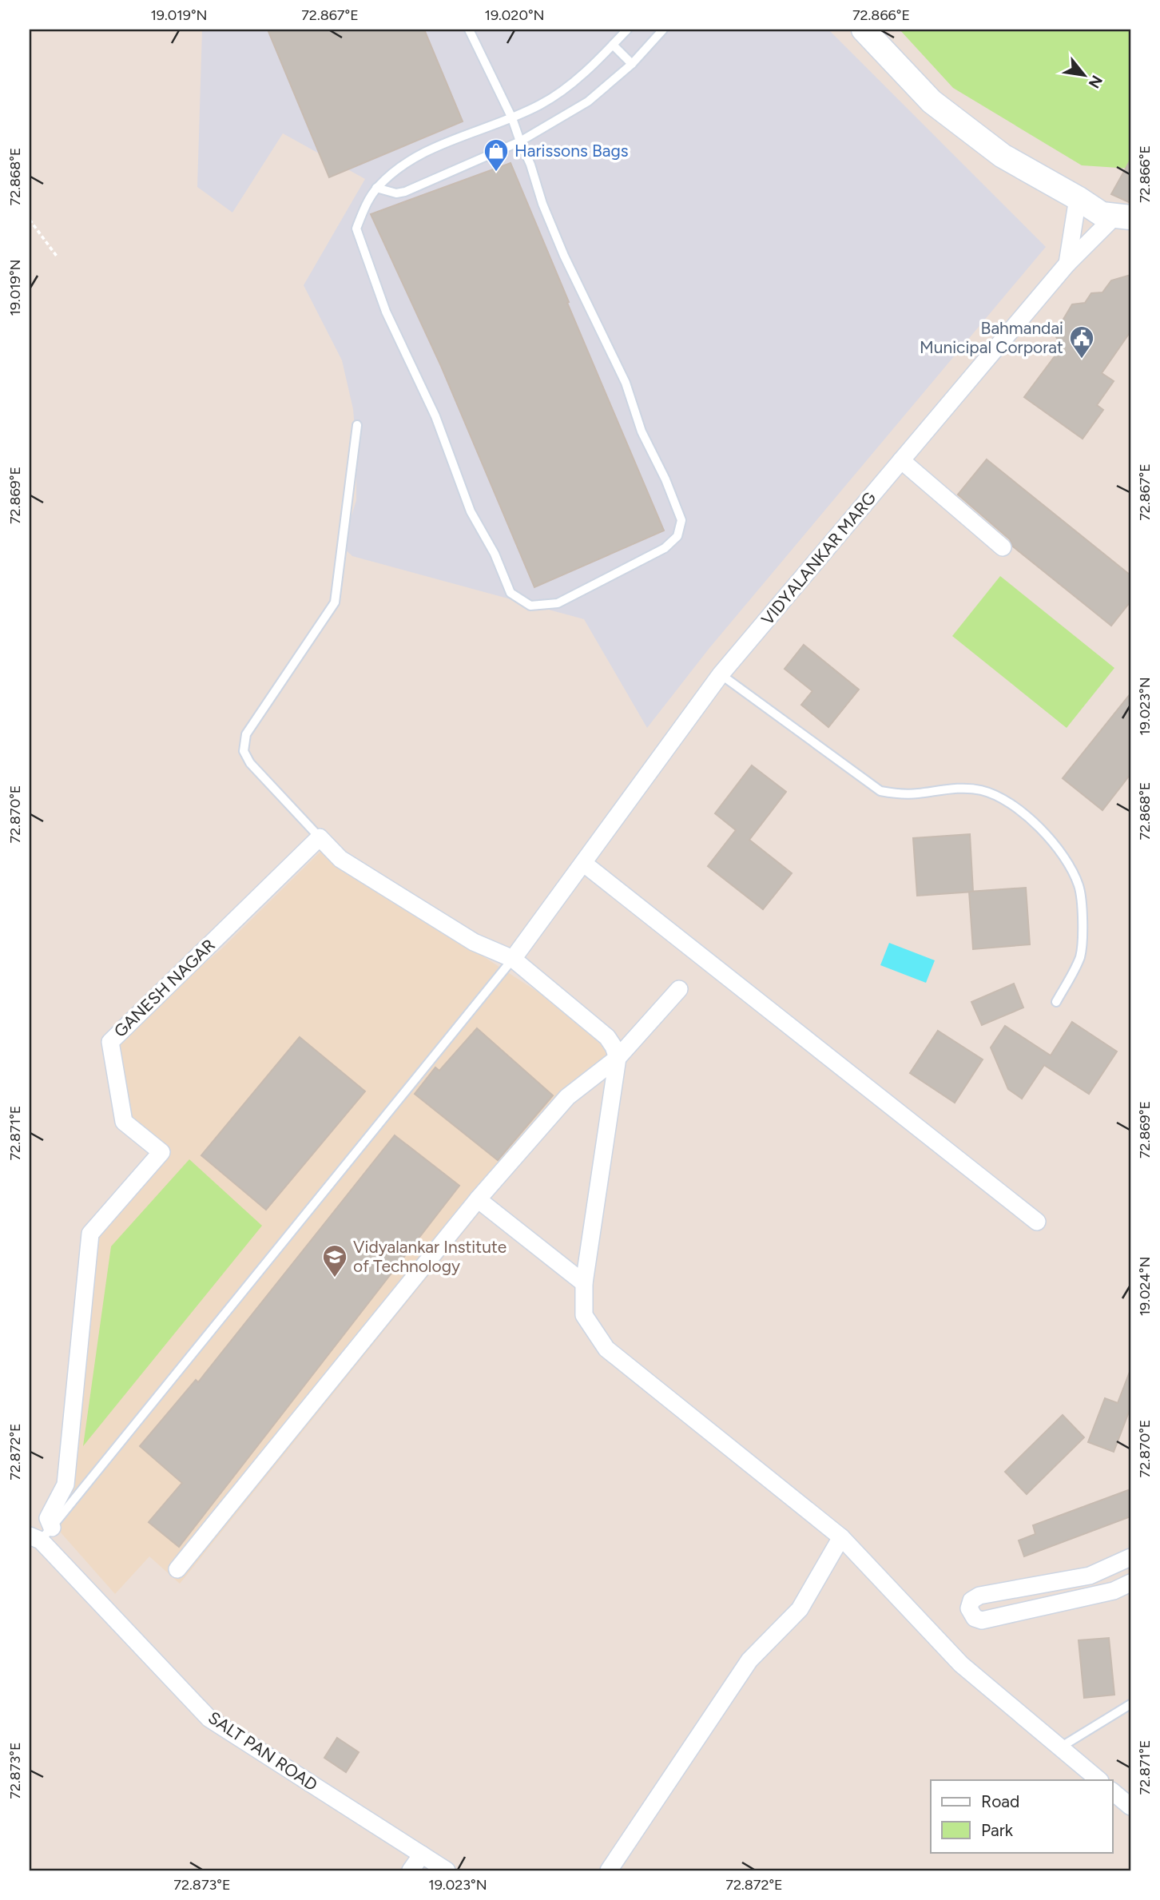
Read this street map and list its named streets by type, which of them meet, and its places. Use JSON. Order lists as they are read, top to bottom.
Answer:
{
  "streets": {
    "street": ["VIDYALANKAR MARG", "GANESH NAGAR", "SALT PAN ROAD"]
  },
  "crossings": [
    ["GANESH NAGAR", "SALT PAN ROAD"]
  ],
  "places": {
    "shop": ["Harissons Bags"],
    "public building": ["Bahmandai Municipal Corporat"],
    "school or university": ["Vidyalankar Institute of Technology"]
  },
  "legend": ["Road", "Park"],
  "north": "bottom right",
  "coordinates": [
    "19.019°N",
    "72.867°E",
    "19.020°N",
    "72.866°E",
    "72.868°E",
    "72.869°E",
    "19.023°N",
    "72.870°E",
    "72.871°E",
    "19.024°N",
    "72.872°E",
    "72.873°E"
  ]
}
